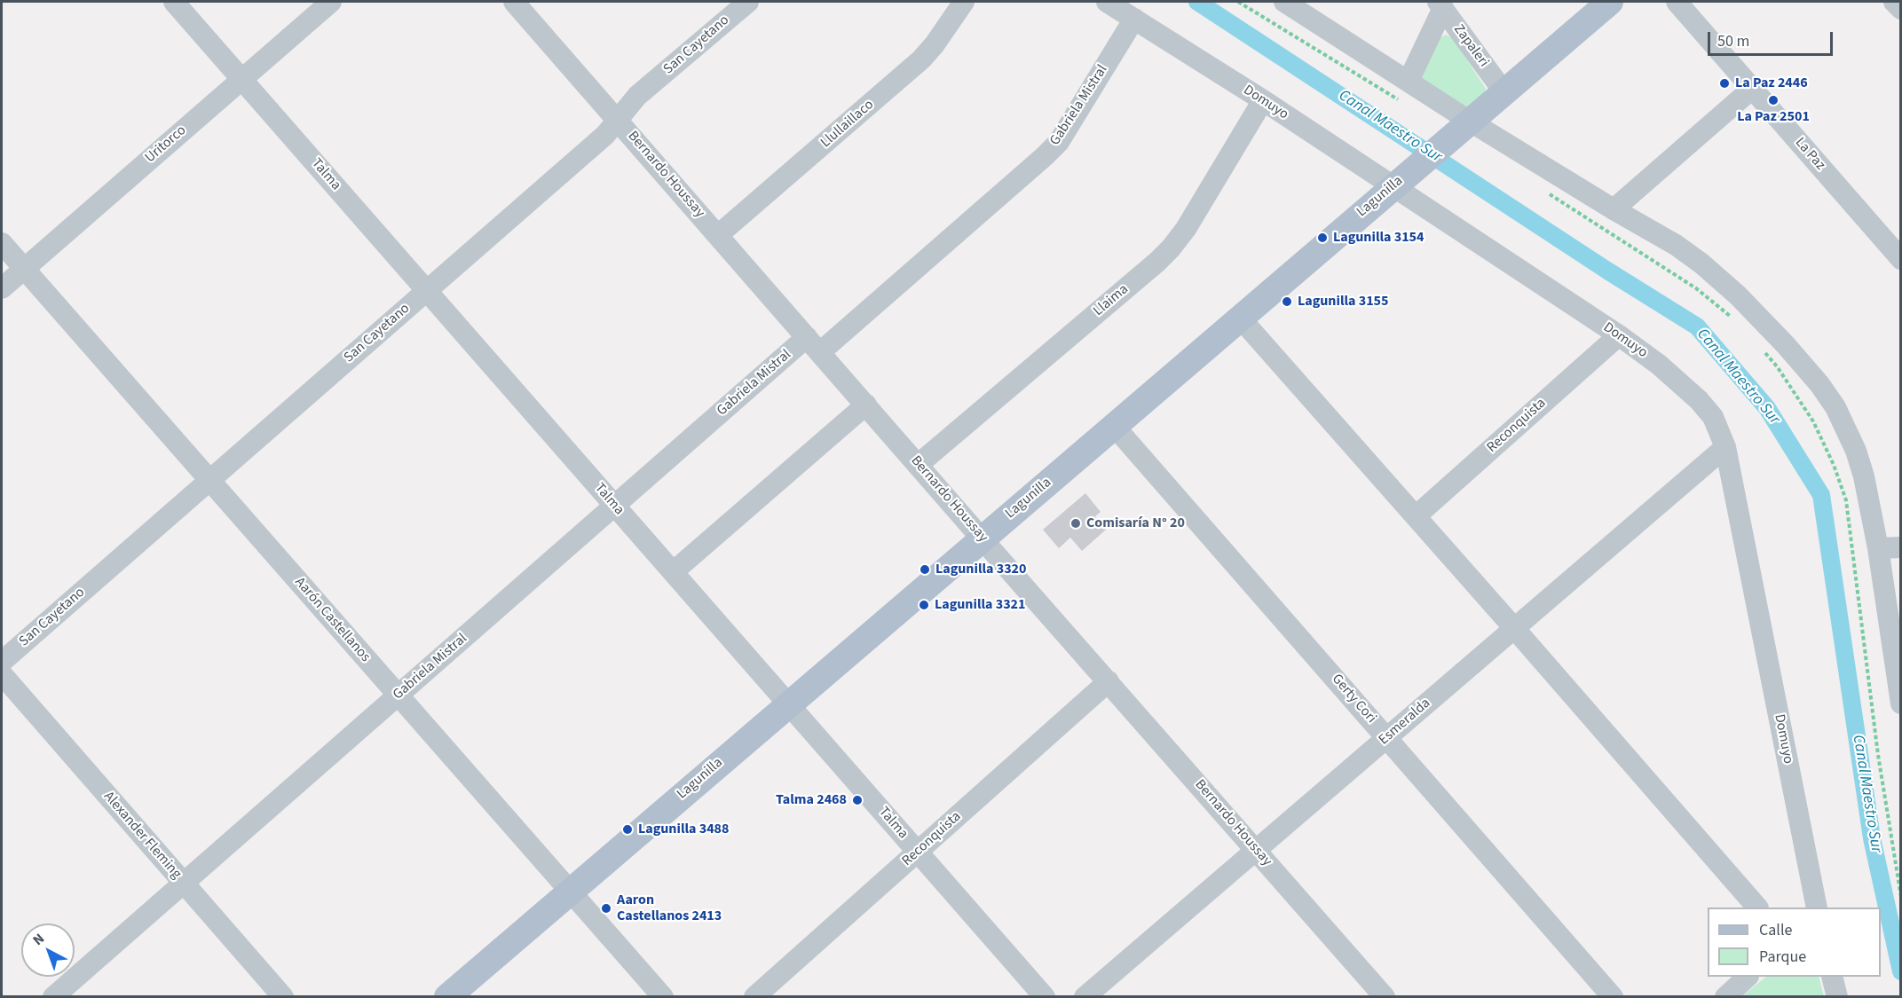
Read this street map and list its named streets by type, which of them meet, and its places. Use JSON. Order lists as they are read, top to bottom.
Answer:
{
  "streets": {
    "main road": ["Lagunilla"],
    "street": [
      "San Cayetano",
      "Zapaleri",
      "Domuyo",
      "Gabriela Mistral",
      "Llullaillaco",
      "Uritorco",
      "La Paz",
      "Talma",
      "Bernardo Houssay",
      "Llaima",
      "Reconquista",
      "Aarón Castellanos",
      "Gerty Cori",
      "Esmeralda",
      "Alexander Fleming"
    ]
  },
  "crossings": [
    ["San Cayetano", "Talma"],
    ["San Cayetano", "Bernardo Houssay"],
    ["San Cayetano", "Aarón Castellanos"],
    ["Zapaleri", "Lagunilla"],
    ["Domuyo", "Gabriela Mistral"],
    ["Domuyo", "Lagunilla"],
    ["Domuyo", "Llaima"],
    ["Domuyo", "Reconquista"],
    ["Domuyo", "Esmeralda"],
    ["Gabriela Mistral", "Talma"],
    ["Gabriela Mistral", "Bernardo Houssay"],
    ["Gabriela Mistral", "Aarón Castellanos"],
    ["Gabriela Mistral", "Alexander Fleming"],
    ["Llullaillaco", "Bernardo Houssay"],
    ["Uritorco", "Talma"],
    ["Uritorco", "Aarón Castellanos"],
    ["Talma", "Lagunilla"],
    ["Talma", "Reconquista"],
    ["Bernardo Houssay", "Lagunilla"],
    ["Bernardo Houssay", "Llaima"],
    ["Bernardo Houssay", "Reconquista"],
    ["Bernardo Houssay", "Esmeralda"],
    ["Lagunilla", "Aarón Castellanos"],
    ["Lagunilla", "Gerty Cori"],
    ["Gerty Cori", "Esmeralda"]
  ],
  "water": ["Canal Maestro Sur"],
  "places": [
    "La Paz 2446",
    "La Paz 2501",
    "Lagunilla 3154",
    "Lagunilla 3155",
    "Comisaría N° 20",
    "Lagunilla 3320",
    "Lagunilla 3321",
    "Talma 2468",
    "Lagunilla 3488",
    "Aaron Castellanos 2413"
  ],
  "legend": ["Calle", "Parque"],
  "scale_bar": "50 m",
  "north": "top left"
}
